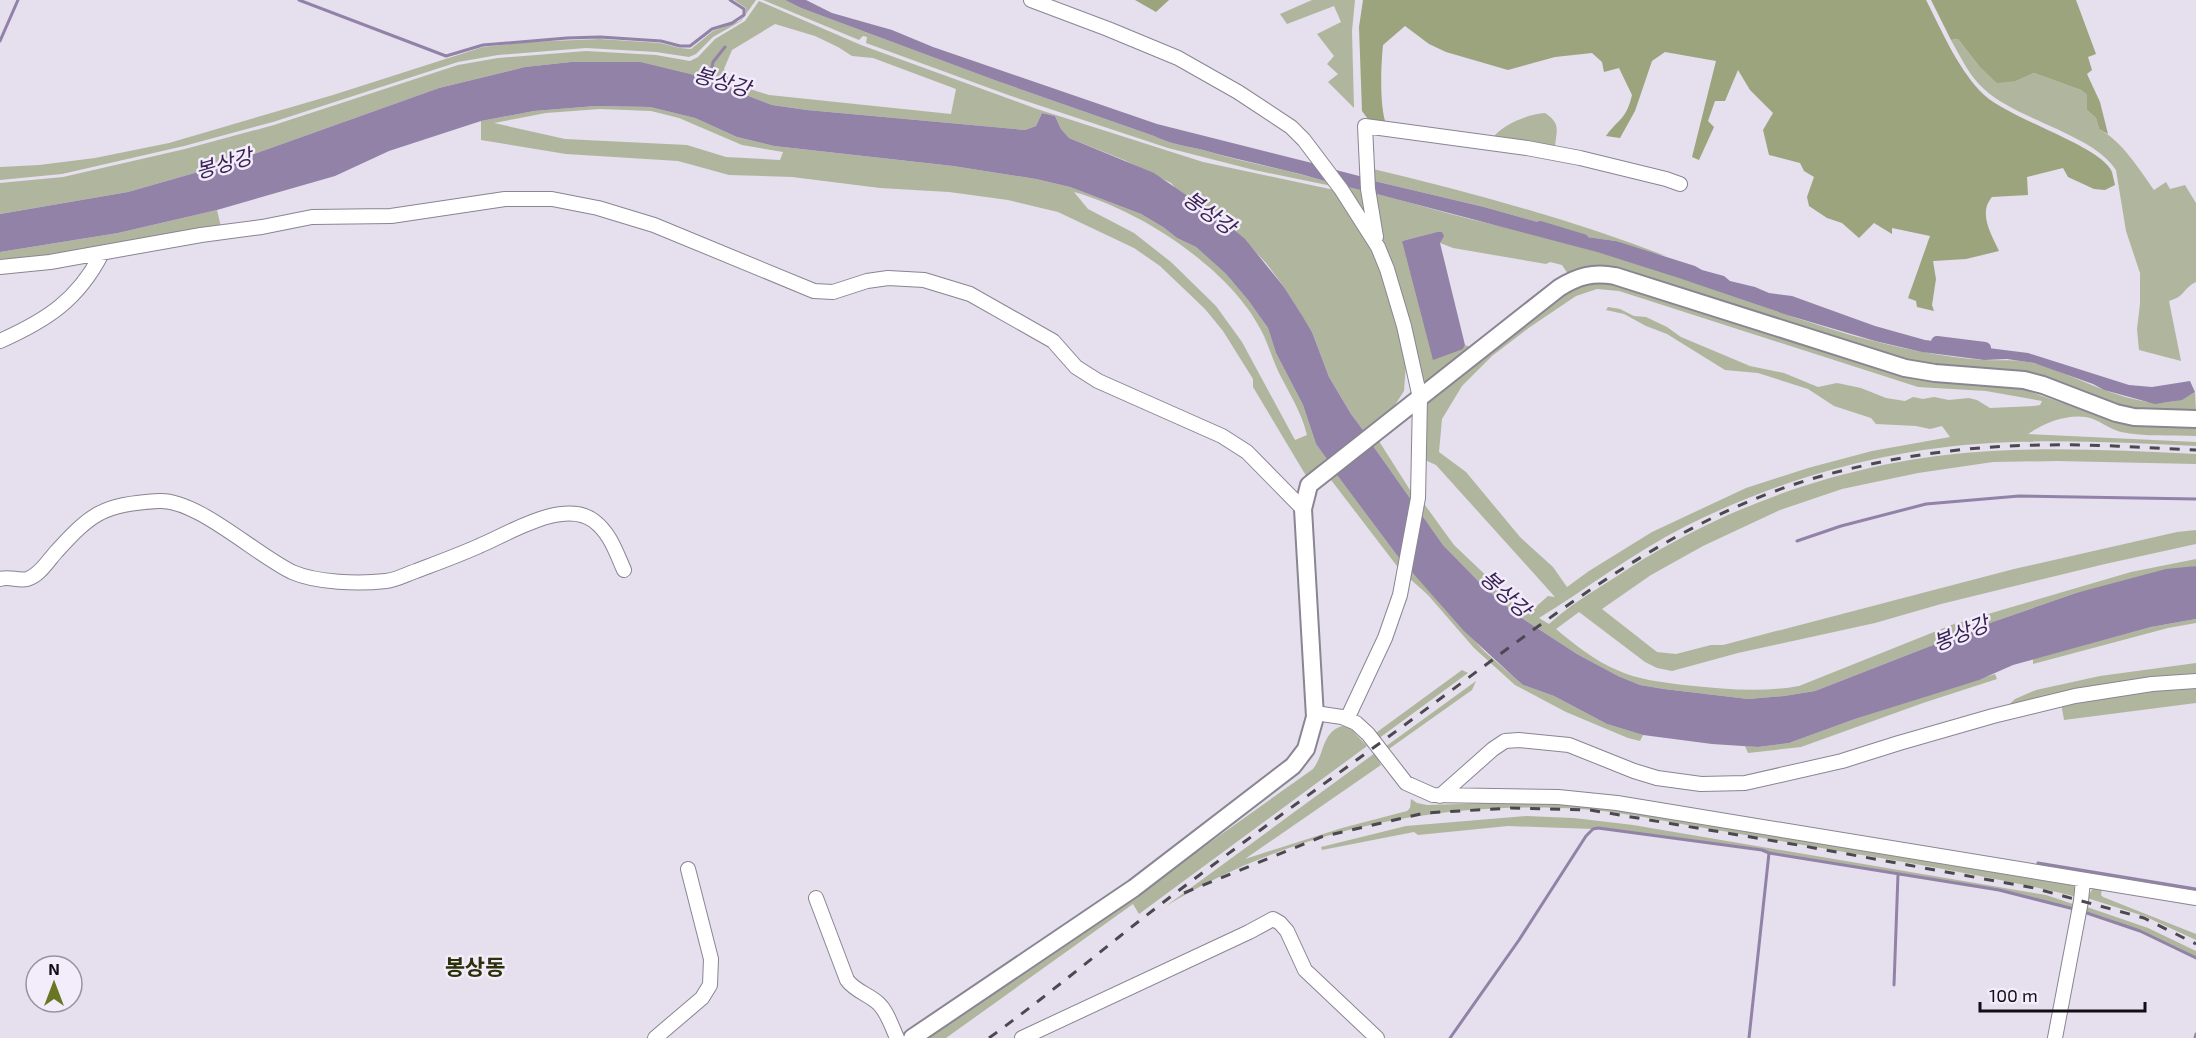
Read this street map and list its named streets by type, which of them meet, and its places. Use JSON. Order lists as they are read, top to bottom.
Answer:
{
  "districts": ["봉상동"],
  "water": ["봉상강"],
  "scale_bar": "100 m",
  "north": "top"
}
